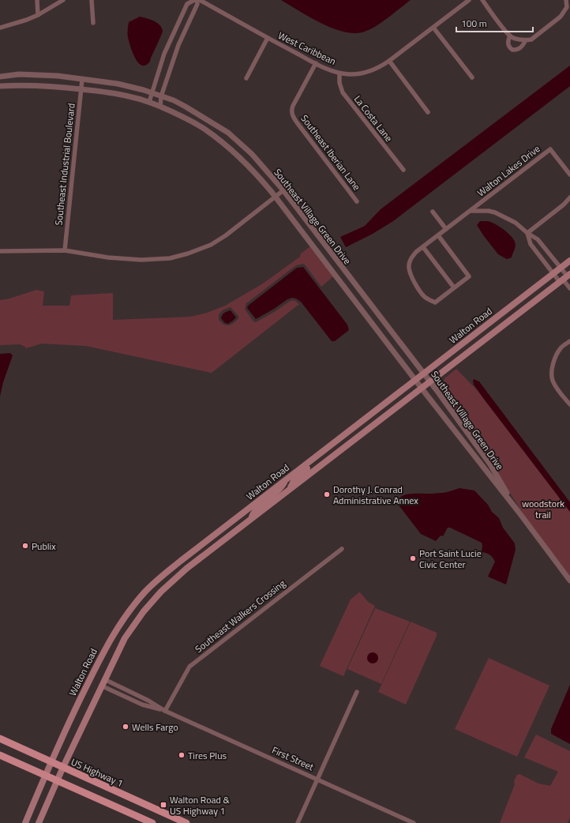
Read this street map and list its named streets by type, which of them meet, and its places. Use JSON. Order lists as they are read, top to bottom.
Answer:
{
  "streets": {
    "main road": ["Walton Road", "US Highway 1"],
    "street": [
      "West Caribbean",
      "La Costa Lane",
      "Southeast Iberian Lane",
      "Southeast Industrial Boulevard",
      "Walton Lakes Drive",
      "Southeast Village Green Drive",
      "Southeast Walkers Crossing",
      "First Street"
    ]
  },
  "crossings": [
    ["West Caribbean", "La Costa Lane"],
    ["West Caribbean", "Southeast Iberian Lane"],
    ["Southeast Industrial Boulevard", "Southeast Village Green Drive"],
    ["Walton Lakes Drive", "Walton Road"],
    ["Southeast Village Green Drive", "Walton Road"],
    ["Walton Road", "First Street"],
    ["Walton Road", "US Highway 1"],
    ["Southeast Walkers Crossing", "First Street"]
  ],
  "parks": ["woodstork trail"],
  "places": {
    "other": [
      "Dorothy J. Conrad Administrative Annex",
      "Publix",
      "Port Saint Lucie Civic Center",
      "Wells Fargo",
      "Tires Plus"
    ],
    "transit": ["Walton Road & US Highway 1"]
  },
  "scale_bar": "100 m"
}
